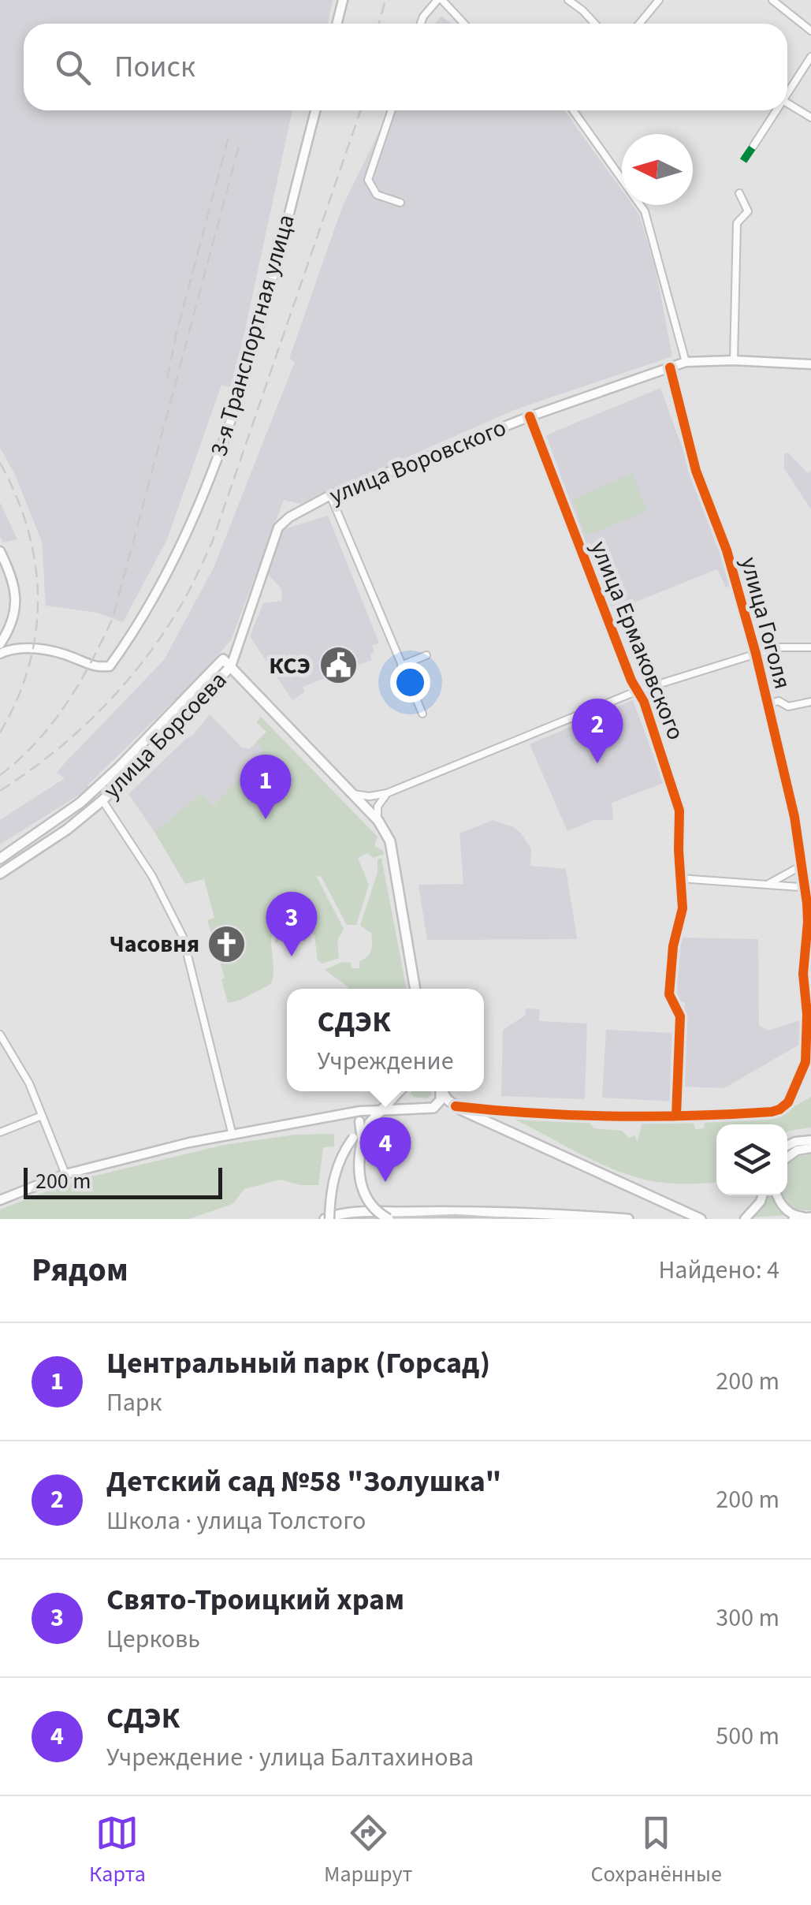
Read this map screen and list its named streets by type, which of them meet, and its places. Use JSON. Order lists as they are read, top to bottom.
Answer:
{
  "streets": {
    "main road": ["улица Борсоева"],
    "street": [
      "3-я Транспортная улица",
      "улица Воровского",
      "улица Гоголя",
      "улица Ермаковского"
    ]
  },
  "crossings": [
    ["улица Воровского", "улица Гоголя"],
    ["улица Воровского", "улица Ермаковского"],
    ["улица Воровского", "улица Борсоева"],
    ["улица Гоголя", "улица Ермаковского"]
  ],
  "places": {
    "public building": ["КСЭ"],
    "church": ["Часовня"]
  },
  "scale_bar": "200 m",
  "north": "left",
  "page": {
    "search": "Поиск",
    "pins": [
      "2",
      "1",
      "3",
      "4"
    ],
    "popup": ["СДЭК", "Учреждение"],
    "scale": "200 m",
    "heading": ["Рядом", "Найдено: 4"],
    "list": [
      {
        "mark": "1",
        "name": "Центральный парк (Горсад)",
        "note": "Парк",
        "value": "200 m"
      },
      {
        "mark": "2",
        "name": "Детский сад №58 \"Золушка\"",
        "note": "Школа · улица Толстого",
        "value": "200 m"
      },
      {
        "mark": "3",
        "name": "Свято-Троицкий храм",
        "note": "Церковь",
        "value": "300 m"
      },
      {
        "mark": "4",
        "name": "СДЭК",
        "note": "Учреждение · улица Балтахинова",
        "value": "500 m"
      }
    ],
    "nav": ["Карта", "Маршрут", "Сохранённые"]
  }
}
